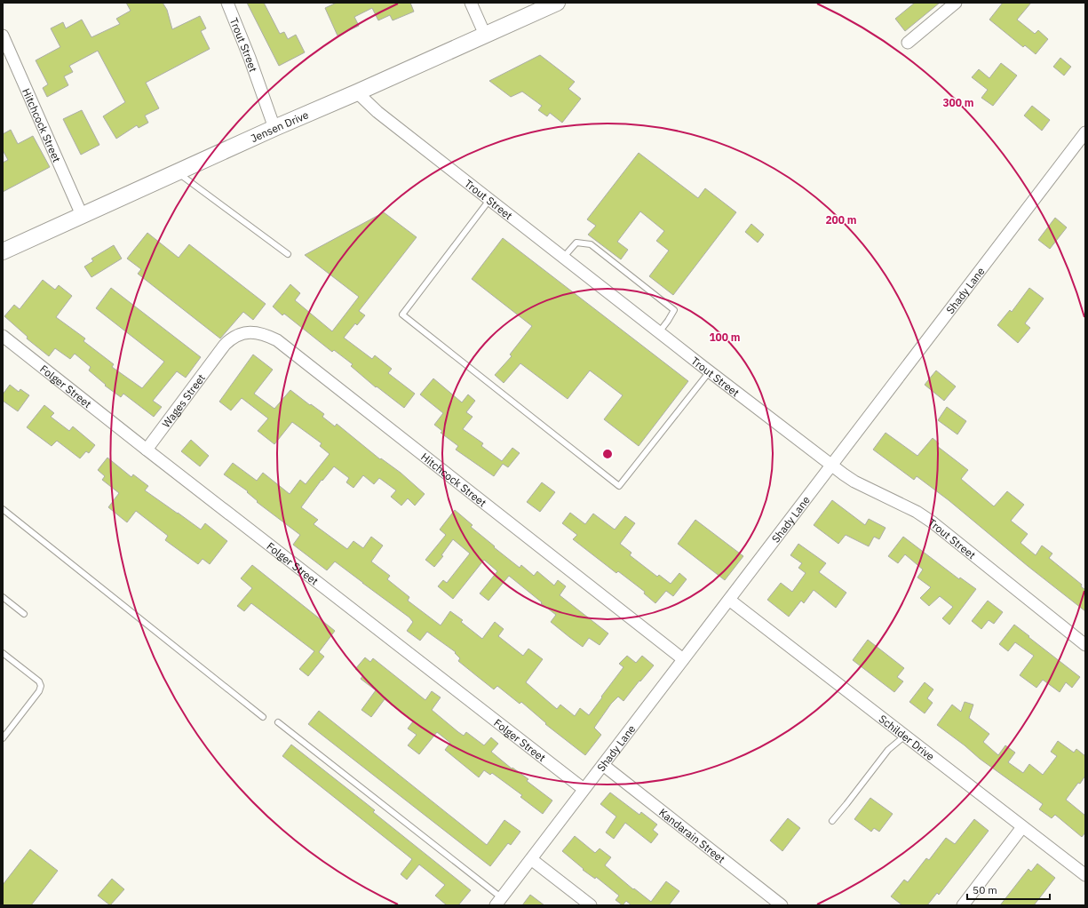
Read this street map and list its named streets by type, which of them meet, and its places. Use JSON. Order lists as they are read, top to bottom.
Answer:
{
  "streets": {
    "main road": ["Jensen Drive"],
    "street": [
      "Trout Street",
      "Hitchcock Street",
      "Shady Lane",
      "Folger Street",
      "Wages Street",
      "Schilder Drive",
      "Kandarain Street"
    ]
  },
  "crossings": [
    ["Trout Street", "Jensen Drive"],
    ["Trout Street", "Shady Lane"],
    ["Hitchcock Street", "Jensen Drive"],
    ["Hitchcock Street", "Shady Lane"],
    ["Hitchcock Street", "Wages Street"],
    ["Shady Lane", "Folger Street"],
    ["Shady Lane", "Schilder Drive"],
    ["Shady Lane", "Kandarain Street"],
    ["Folger Street", "Wages Street"]
  ],
  "scale_bar": "50 m",
  "rings": ["300 m", "200 m", "100 m"]
}
